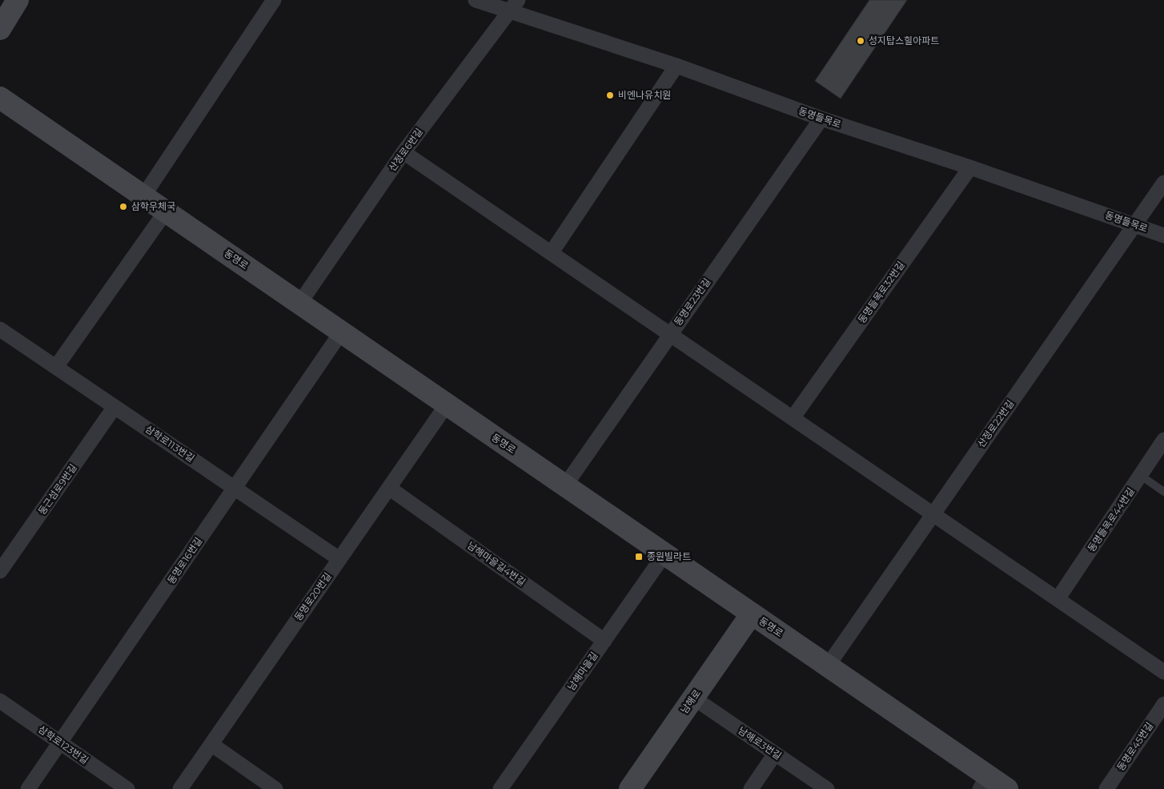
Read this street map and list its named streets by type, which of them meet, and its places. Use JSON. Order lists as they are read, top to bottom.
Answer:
{
  "streets": {
    "street": [
      "동명들목로",
      "산정로6번길",
      "동명로",
      "동명들목로32번길",
      "동명로23번길",
      "산정로22번길",
      "삼학로113번길",
      "둥근섬로9번길",
      "동명들목로44번길",
      "동명로16번길",
      "남해마을길4번길",
      "동명로20번길",
      "남해마을길",
      "남해로",
      "남해로3번길",
      "삼학로123번길",
      "동명로45번길"
    ]
  },
  "crossings": [
    ["동명들목로", "산정로6번길"],
    ["동명들목로", "동명들목로32번길"],
    ["동명들목로", "동명로23번길"],
    ["동명들목로", "산정로22번길"],
    ["산정로6번길", "동명로"],
    ["동명로", "동명로23번길"],
    ["동명로", "산정로22번길"],
    ["동명로", "동명로16번길"],
    ["동명로", "동명로20번길"],
    ["동명로", "남해마을길"],
    ["동명로", "남해로"],
    ["삼학로113번길", "둥근섬로9번길"],
    ["삼학로113번길", "동명로16번길"],
    ["삼학로113번길", "동명로20번길"],
    ["동명로16번길", "삼학로123번길"],
    ["남해마을길4번길", "동명로20번길"],
    ["남해마을길4번길", "남해마을길"],
    ["남해로", "남해로3번길"]
  ],
  "places": {
    "other": ["성지탑스힐아파트", "비엔나유치원", "삼학우체국"],
    "transit": ["종원빌라트"]
  }
}
